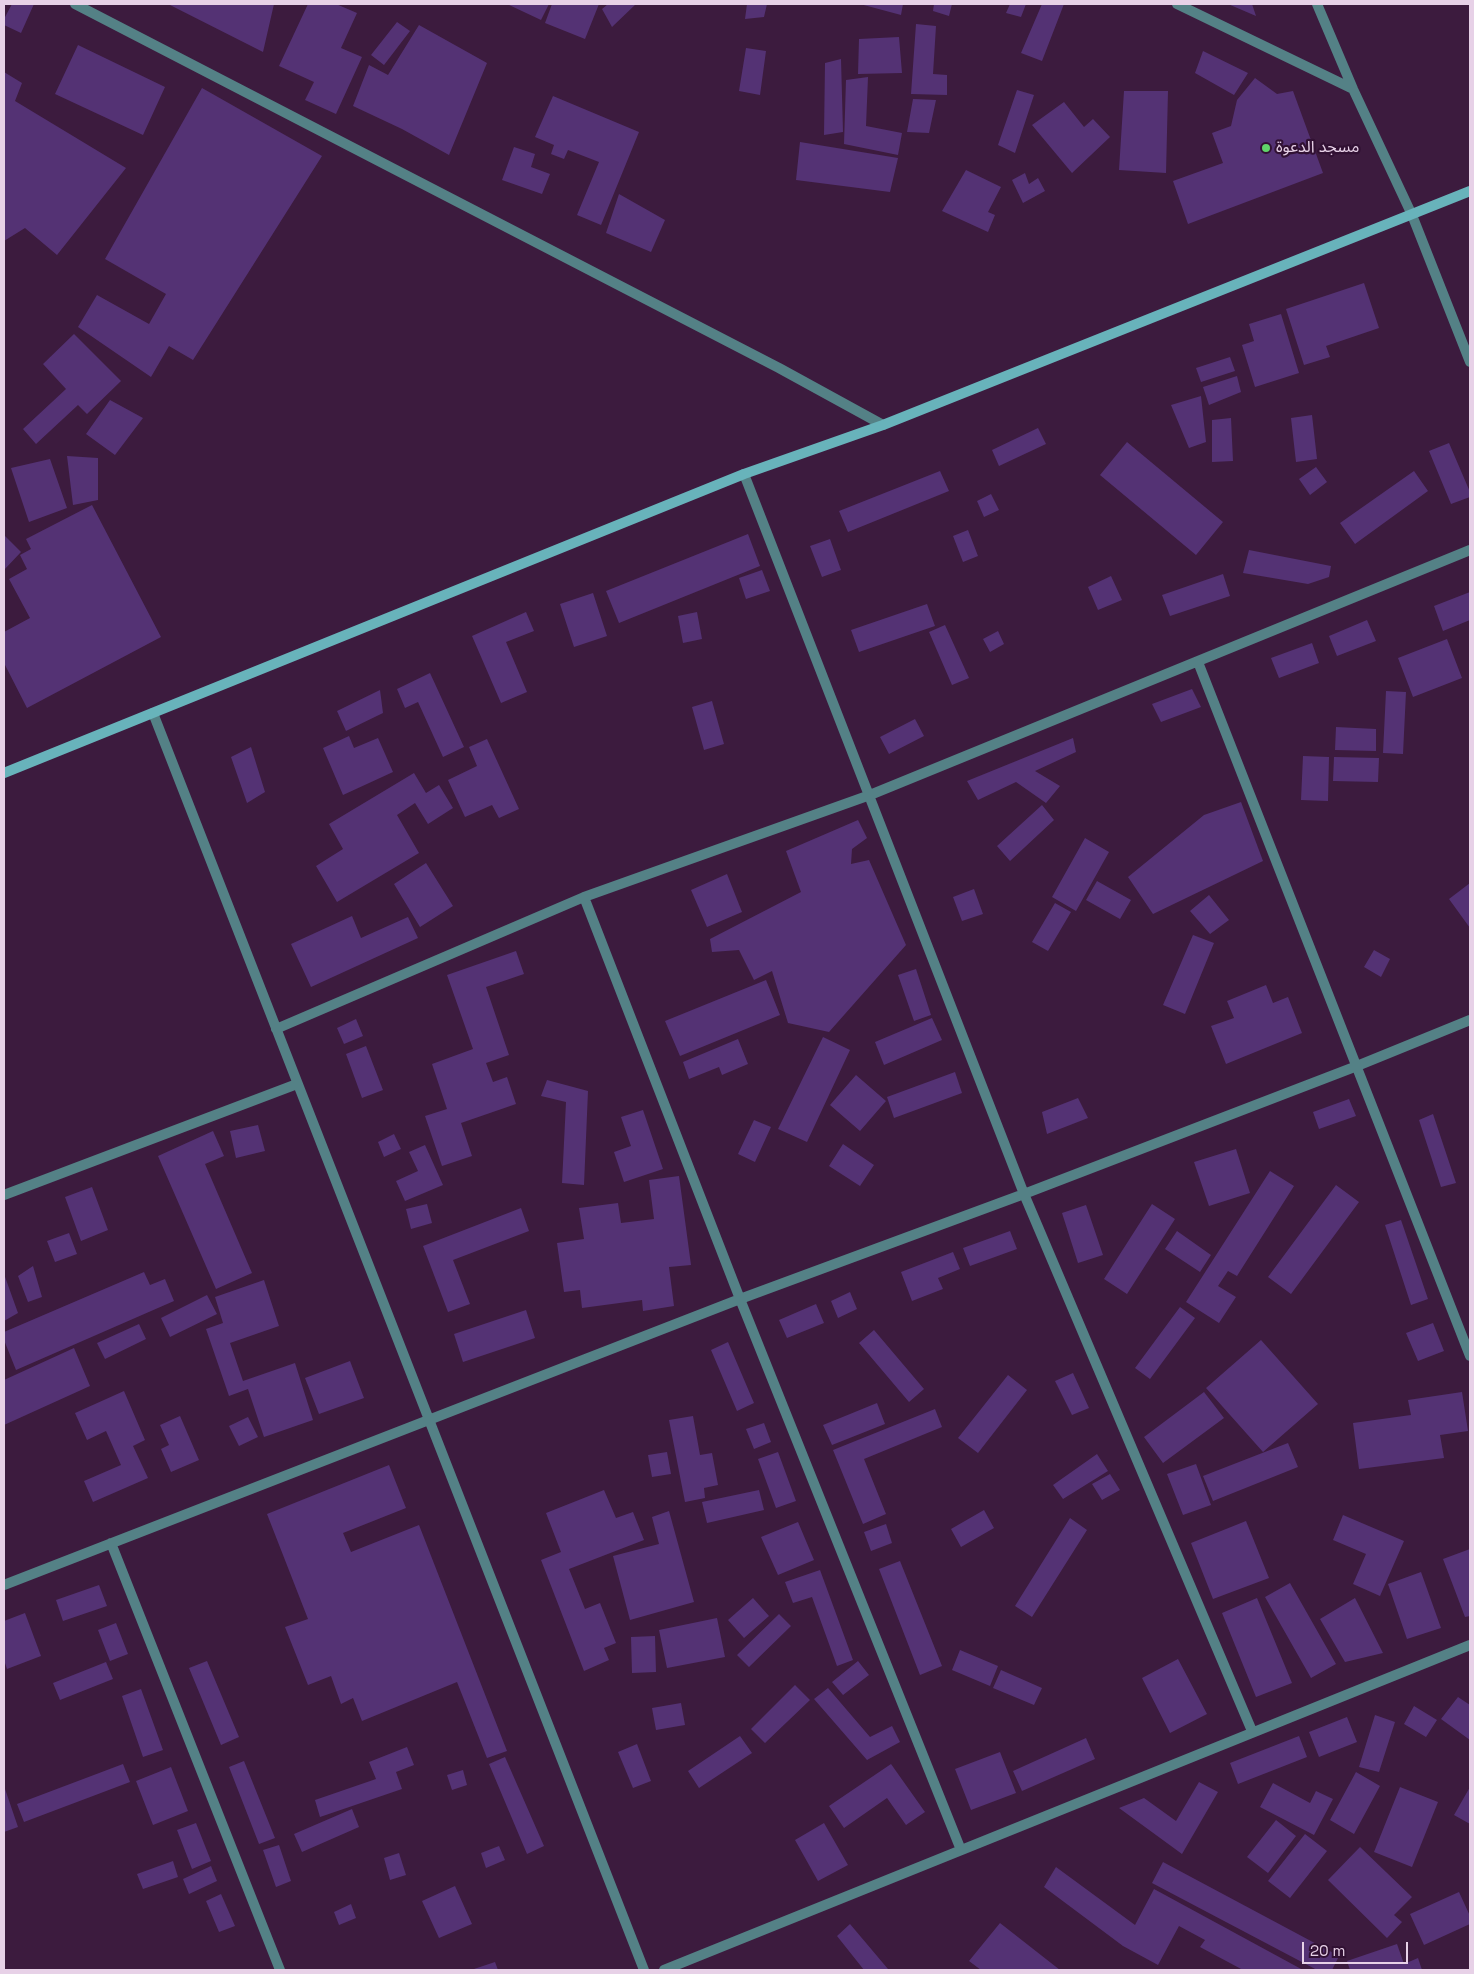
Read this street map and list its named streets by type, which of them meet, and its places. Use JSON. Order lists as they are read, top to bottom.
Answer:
{
  "places": ["مسجد الدعوة"],
  "scale_bar": "20 m"
}
